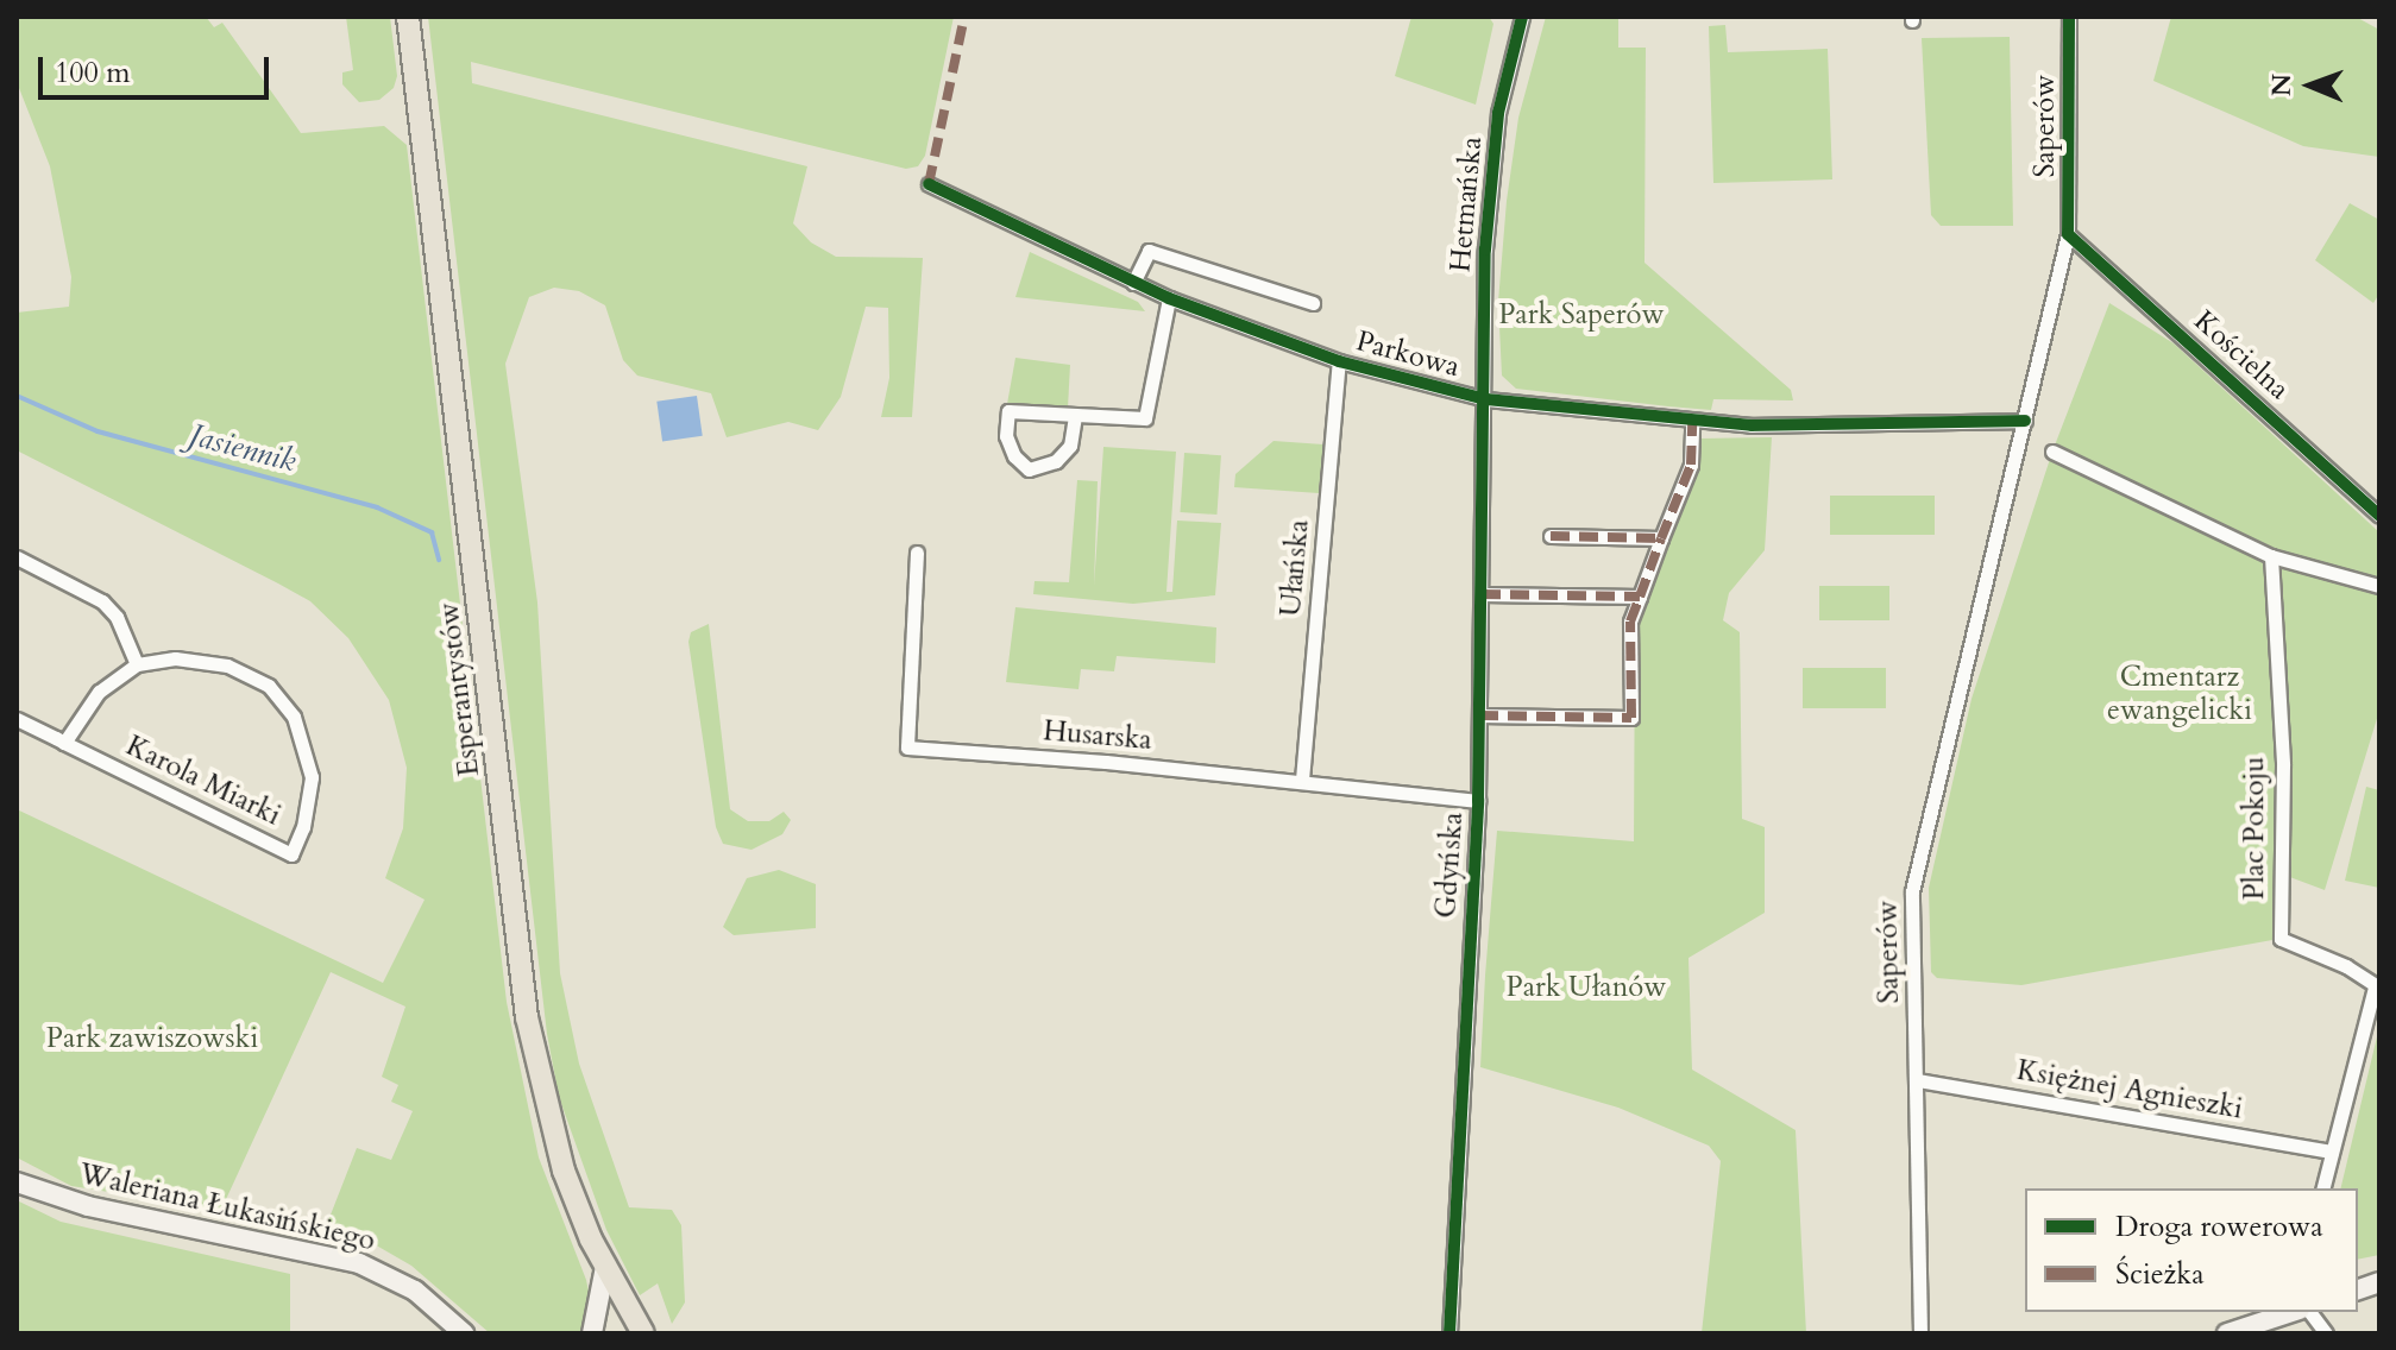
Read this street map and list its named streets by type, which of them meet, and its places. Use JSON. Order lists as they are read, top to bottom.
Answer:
{
  "streets": {
    "main road": ["Esperantystów"],
    "street": [
      "Saperów",
      "Hetmańska",
      "Parkowa",
      "Kościelna",
      "Ułańska",
      "Husarska",
      "Karola Miarki",
      "Plac Pokoju",
      "Gdyńska",
      "Księżnej Agnieszki",
      "Waleriana Łukasińskiego"
    ]
  },
  "crossings": [
    ["Saperów", "Parkowa"],
    ["Saperów", "Kościelna"],
    ["Saperów", "Księżnej Agnieszki"],
    ["Hetmańska", "Parkowa"],
    ["Hetmańska", "Gdyńska"],
    ["Parkowa", "Ułańska"],
    ["Parkowa", "Gdyńska"],
    ["Ułańska", "Husarska"],
    ["Husarska", "Gdyńska"]
  ],
  "water": ["Jasiennik"],
  "parks": [
    "Park Saperów",
    "Cmentarz ewangelicki",
    "Park Ułanów",
    "Park zawiszowski"
  ],
  "legend": ["Droga rowerowa", "Ścieżka"],
  "scale_bar": "100 m",
  "north": "left"
}
